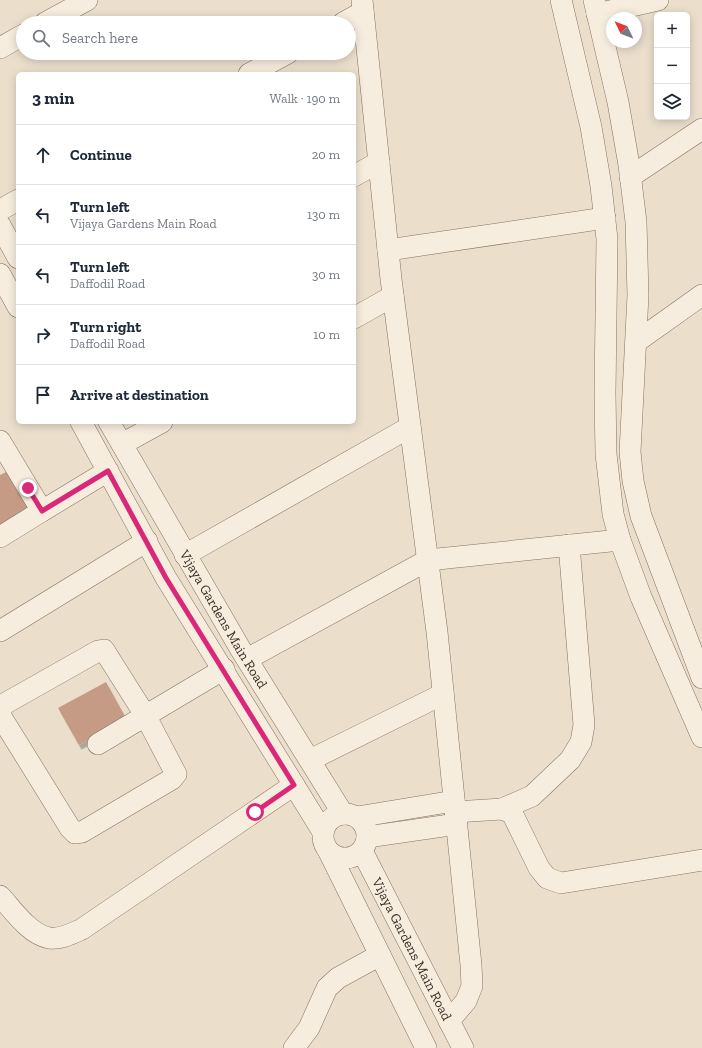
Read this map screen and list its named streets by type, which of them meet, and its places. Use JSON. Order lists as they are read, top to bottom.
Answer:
{
  "streets": {
    "street": ["Vijaya Gardens Main Road"]
  },
  "north": "top left",
  "page": {
    "map_buttons": ["+", "−"],
    "search": "Search here",
    "heading": ["3 min", "Walk · 190 m"],
    "list": [
      ["Continue", "20 m"],
      ["Turn left", "Vijaya Gardens Main Road", "130 m"],
      ["Turn left", "Daffodil Road", "30 m"],
      ["Turn right", "Daffodil Road", "10 m"],
      "Arrive at destination"
    ]
  }
}
